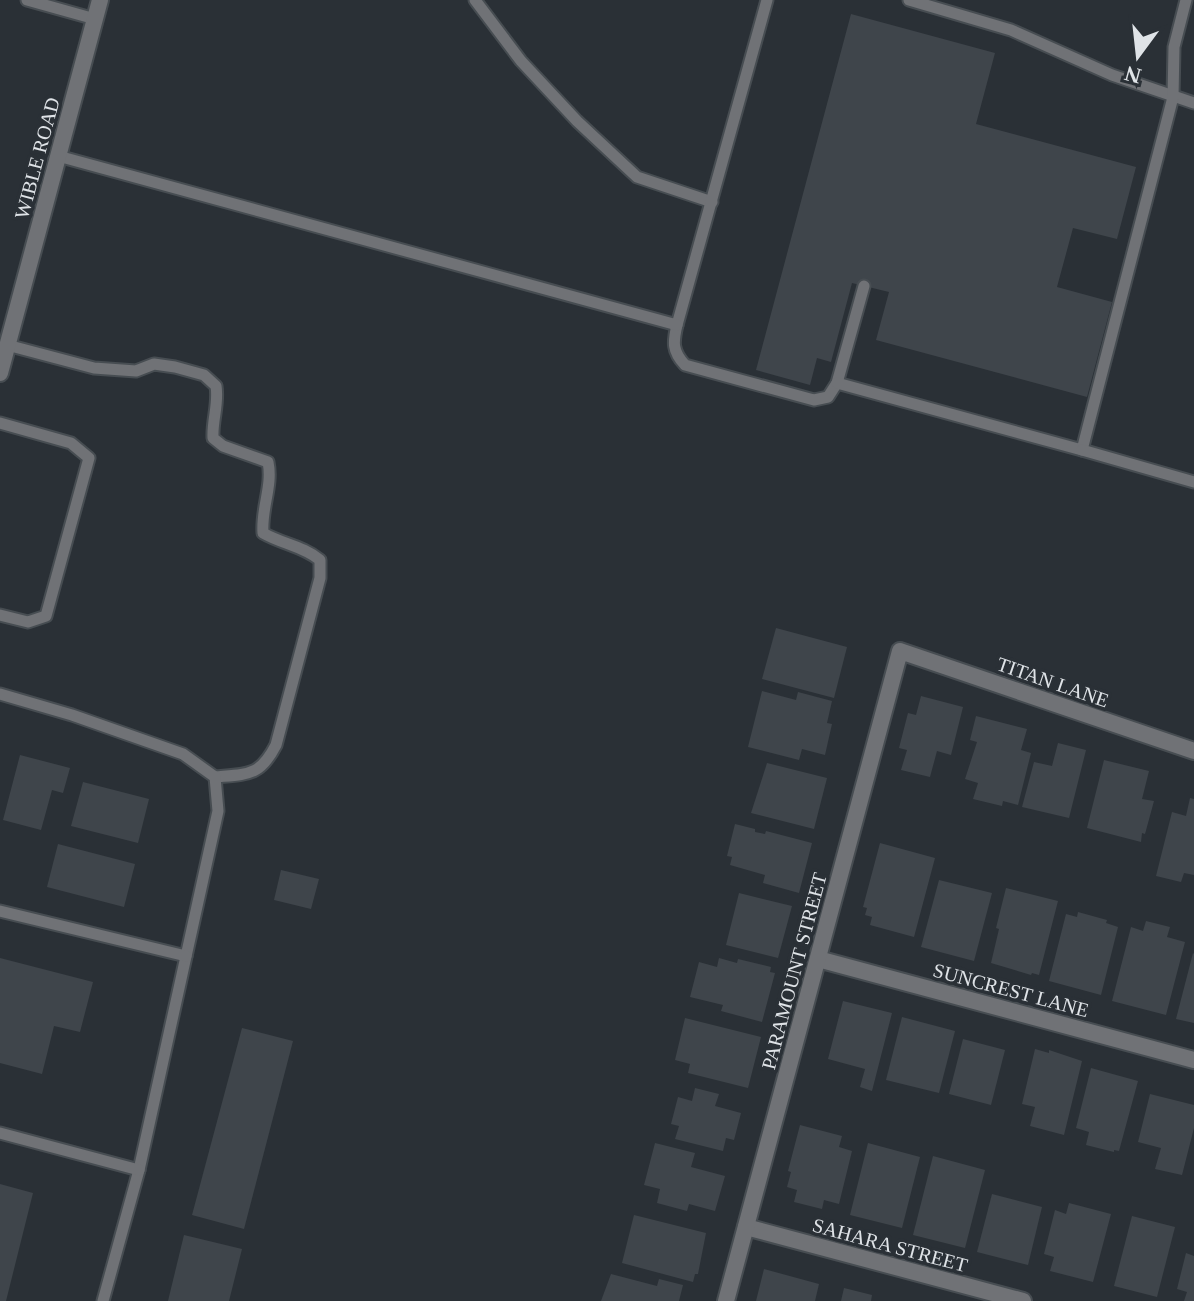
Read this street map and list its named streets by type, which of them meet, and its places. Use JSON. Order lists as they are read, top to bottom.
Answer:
{
  "streets": {
    "street": [
      "WIBLE ROAD",
      "TITAN LANE",
      "PARAMOUNT STREET",
      "SUNCREST LANE",
      "SAHARA STREET"
    ]
  },
  "crossings": [
    ["TITAN LANE", "PARAMOUNT STREET"],
    ["PARAMOUNT STREET", "SUNCREST LANE"],
    ["PARAMOUNT STREET", "SAHARA STREET"]
  ],
  "north": "bottom"
}
